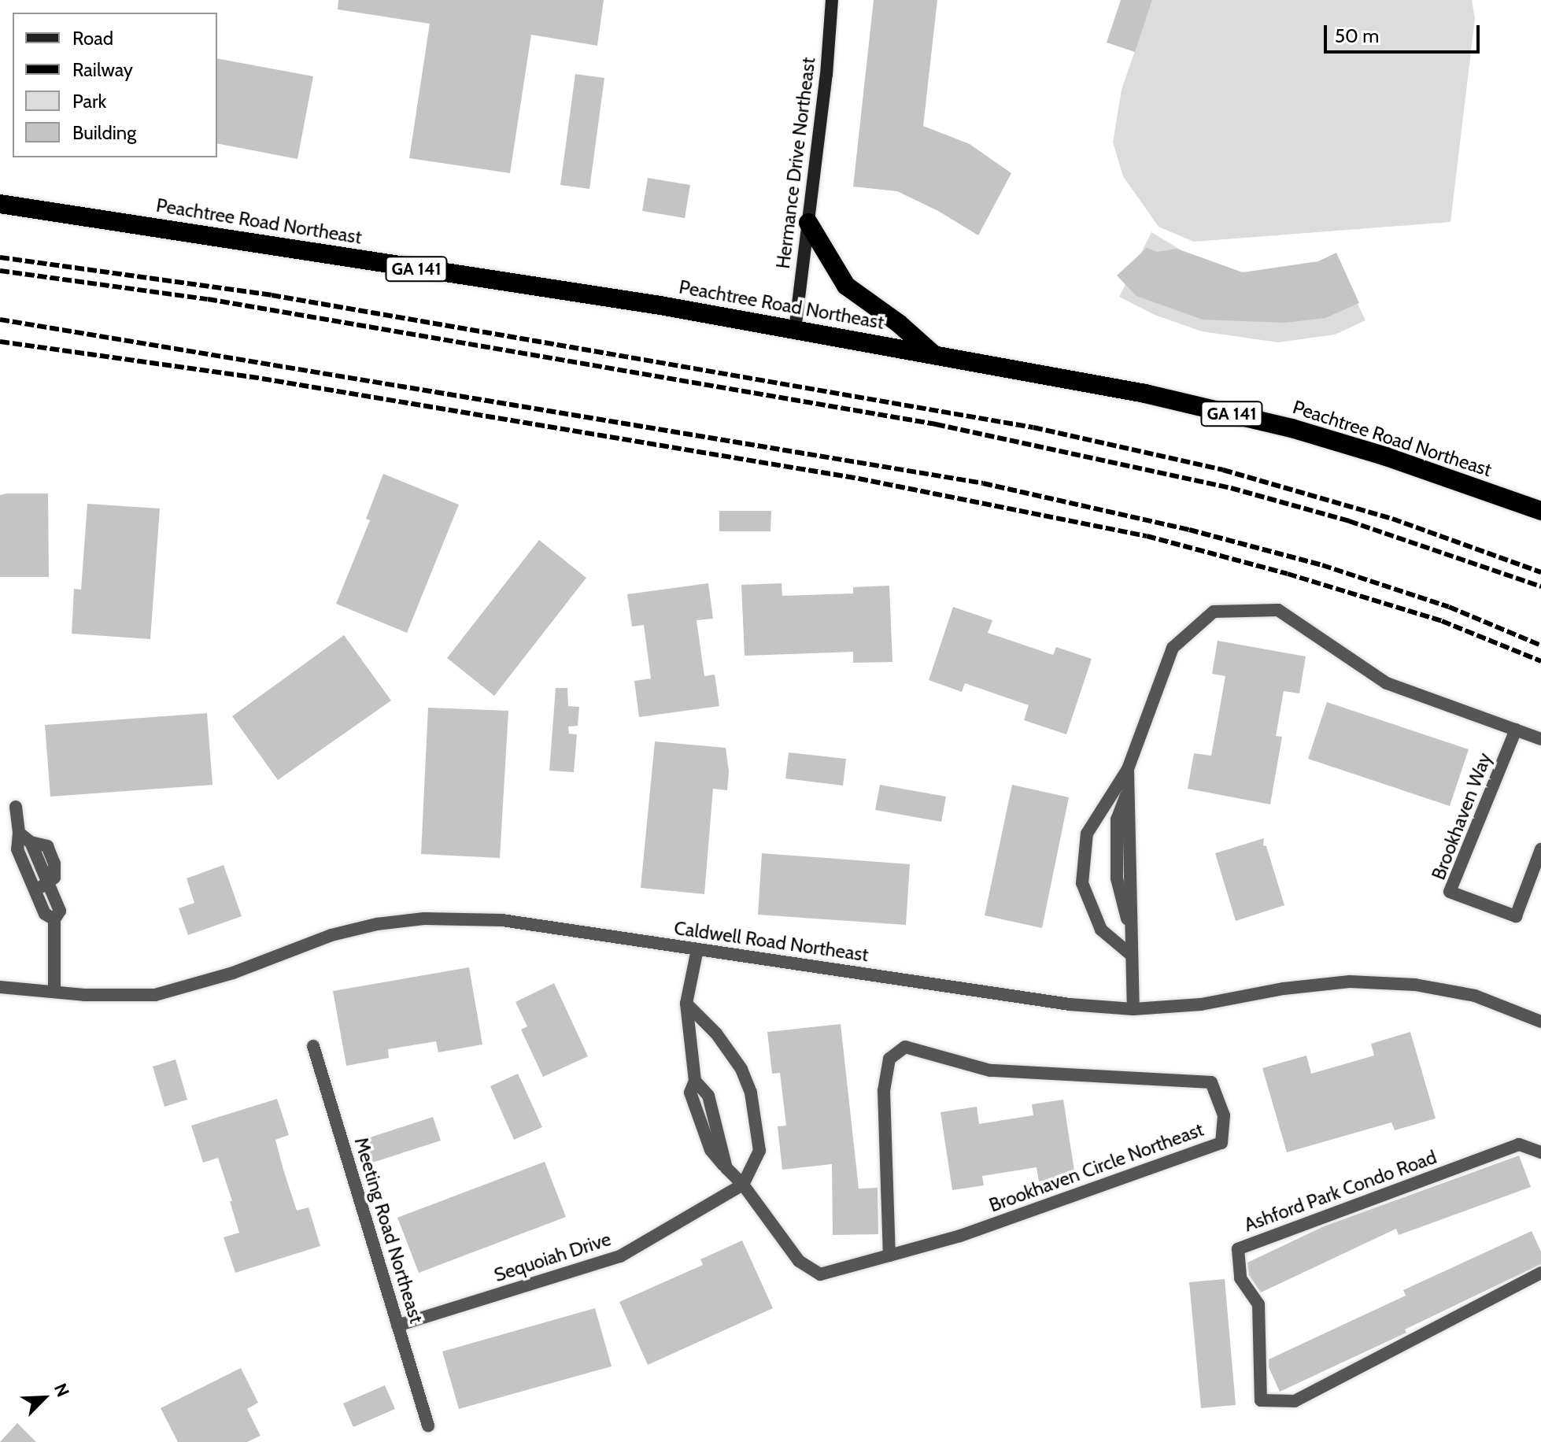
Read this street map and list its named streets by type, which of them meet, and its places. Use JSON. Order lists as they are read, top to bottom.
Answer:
{
  "streets": {
    "highway": ["Peachtree Road Northeast", "GA 141"],
    "street": [
      "Hermance Drive Northeast",
      "Brookhaven Way",
      "Caldwell Road Northeast",
      "Brookhaven Circle Northeast",
      "Ashford Park Condo Road",
      "Meeting Road Northeast",
      "Sequoiah Drive"
    ]
  },
  "crossings": [
    ["Hermance Drive Northeast", "Peachtree Road Northeast"],
    ["Brookhaven Circle Northeast", "Sequoiah Drive"],
    ["Meeting Road Northeast", "Sequoiah Drive"]
  ],
  "legend": [
    "Road",
    "Railway",
    "Park",
    "Building"
  ],
  "scale_bar": "50 m",
  "north": "top right"
}
